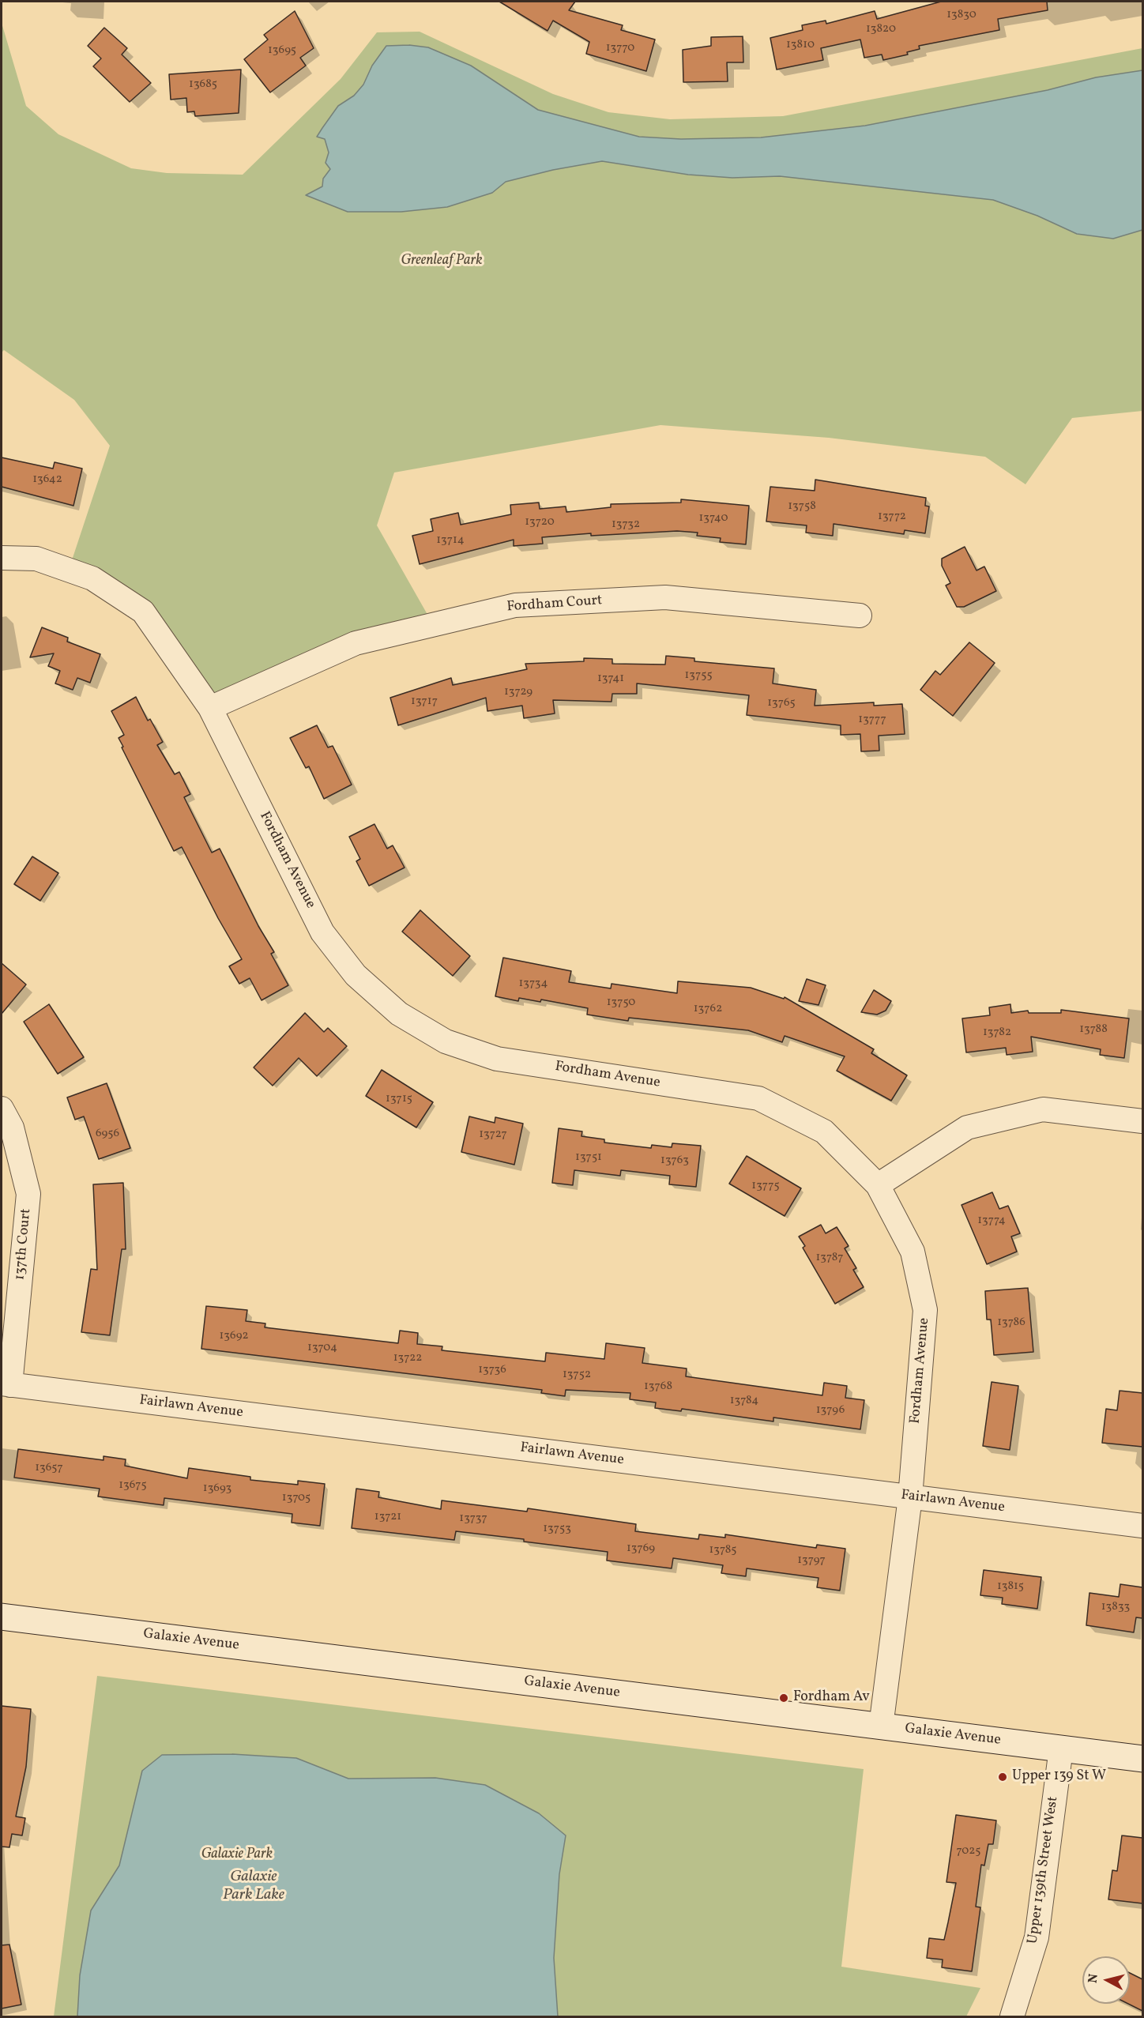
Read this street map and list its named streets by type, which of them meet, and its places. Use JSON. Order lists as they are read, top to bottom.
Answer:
{
  "streets": {
    "street": [
      "Fordham Court",
      "Fordham Avenue",
      "137th Court",
      "Fairlawn Avenue",
      "Galaxie Avenue",
      "Upper 139th Street West"
    ]
  },
  "crossings": [
    ["Fordham Court", "Fordham Avenue"],
    ["Fordham Avenue", "Fairlawn Avenue"],
    ["Fordham Avenue", "Galaxie Avenue"],
    ["137th Court", "Fairlawn Avenue"],
    ["Galaxie Avenue", "Upper 139th Street West"]
  ],
  "water": ["Galaxie Park Lake"],
  "parks": ["Greenleaf Park", "Galaxie Park"],
  "places": ["Fordham Av", "Upper 139 St W"],
  "house_numbers": [
    "13830",
    "13820",
    "13810",
    "13770",
    "13695",
    "13685",
    "13642",
    "13758",
    "13772",
    "13740",
    "13720",
    "13732",
    "13714",
    "13755",
    "13741",
    "13729",
    "13717",
    "13765",
    "13777",
    "13734",
    "13750",
    "13762",
    "13788",
    "13782",
    "13715",
    "6956",
    "13727",
    "13751",
    "13763",
    "13775",
    "13774",
    "13787",
    "13786",
    "13692",
    "13704",
    "13722",
    "13736",
    "13752",
    "13768",
    "13784",
    "13796",
    "13657",
    "13675",
    "13693",
    "13705",
    "13721",
    "13737",
    "13753",
    "13769",
    "13785",
    "13797",
    "13815",
    "13833",
    "7025"
  ],
  "north": "left"
}
